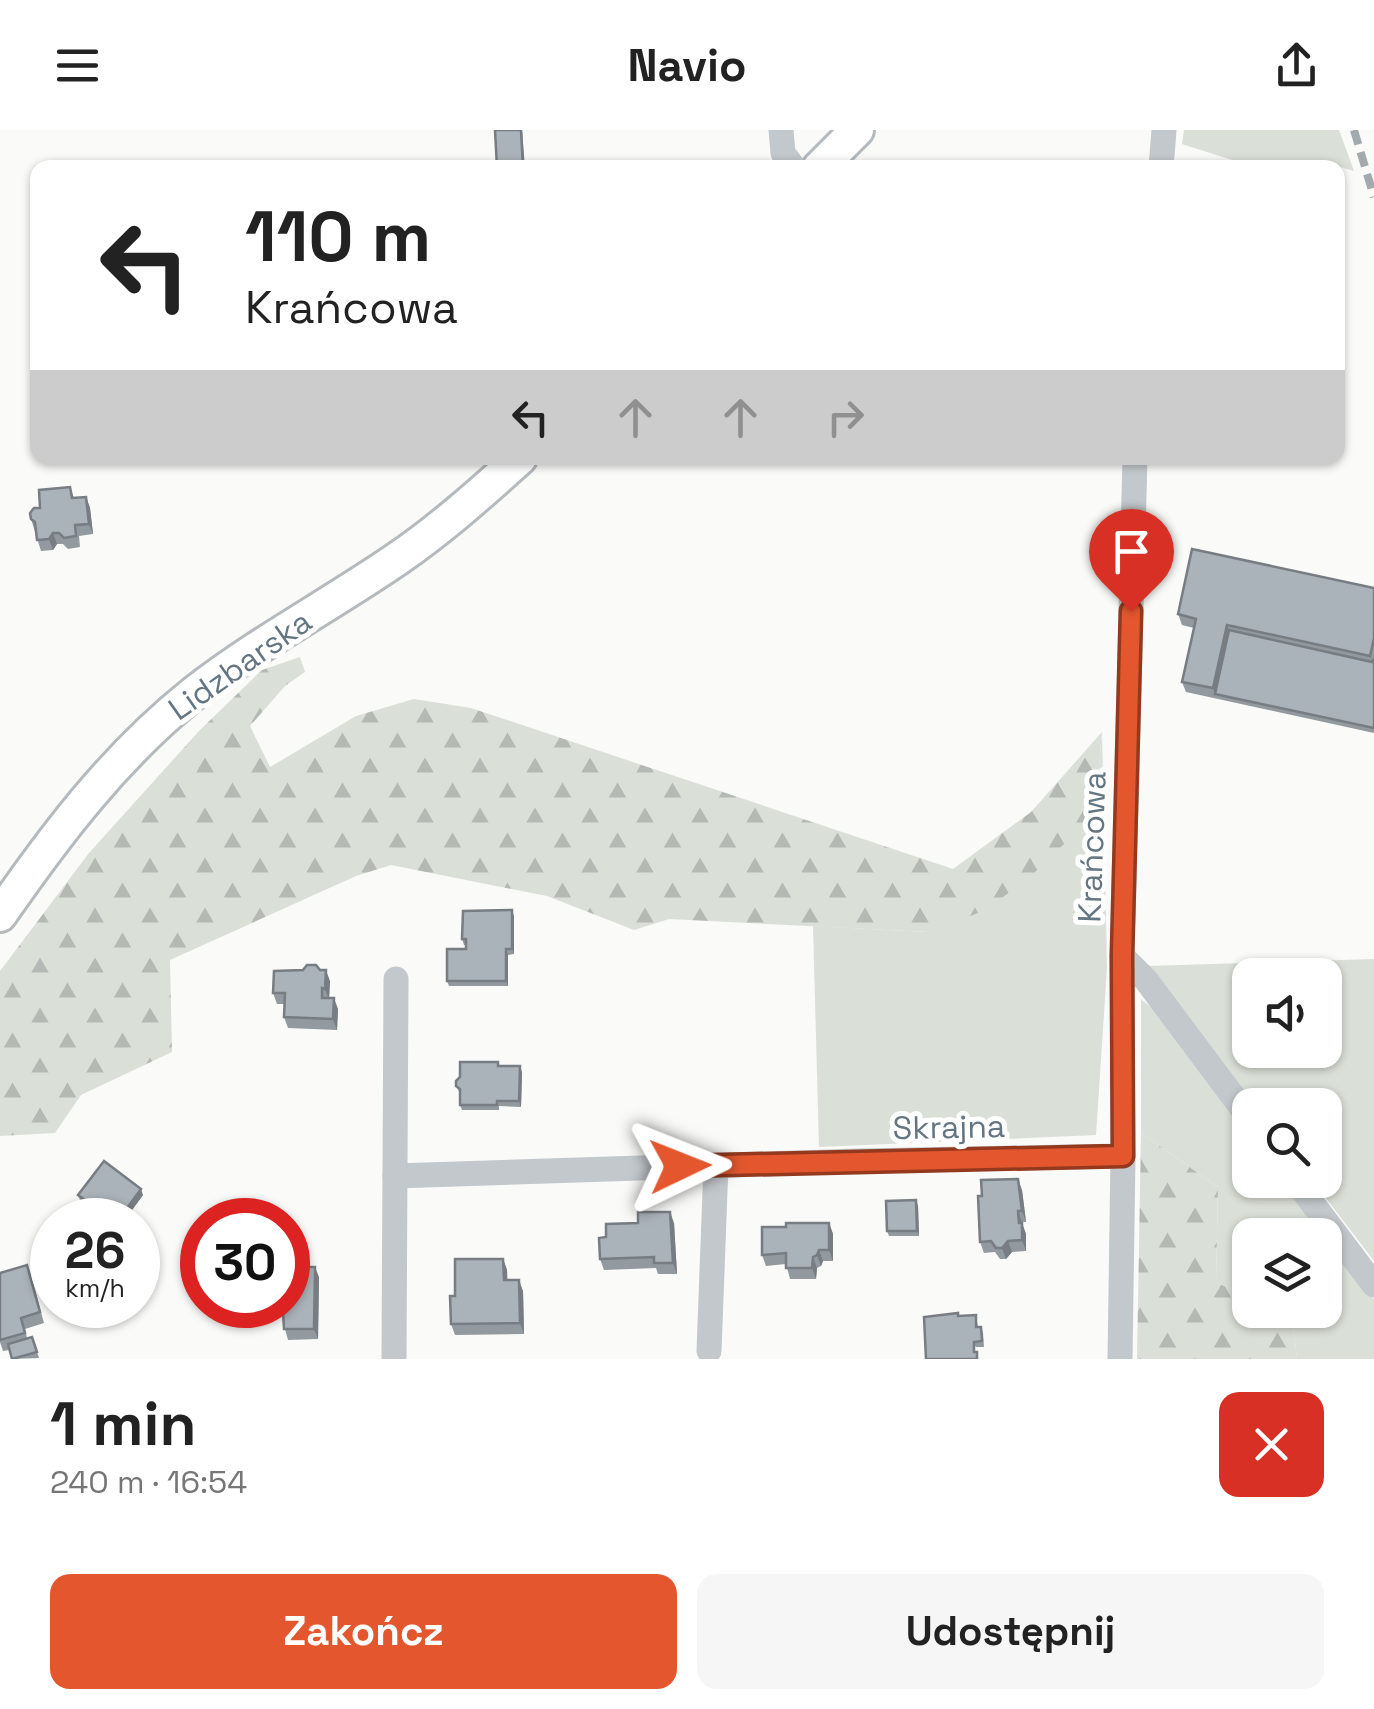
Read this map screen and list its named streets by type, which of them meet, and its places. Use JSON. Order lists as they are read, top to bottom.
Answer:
{
  "streets": {
    "main road": ["Lidzbarska"],
    "street": ["Krańcowa", "Skrajna"]
  },
  "crossings": [
    ["Krańcowa", "Skrajna"]
  ],
  "page": {
    "header": "Navio",
    "turn": ["110 m", "Krańcowa"],
    "speed": "26 km/h",
    "limit": "30",
    "heading": ["1 min", "240 m · 16:54"],
    "buttons": ["Zakończ", "Udostępnij"]
  }
}
